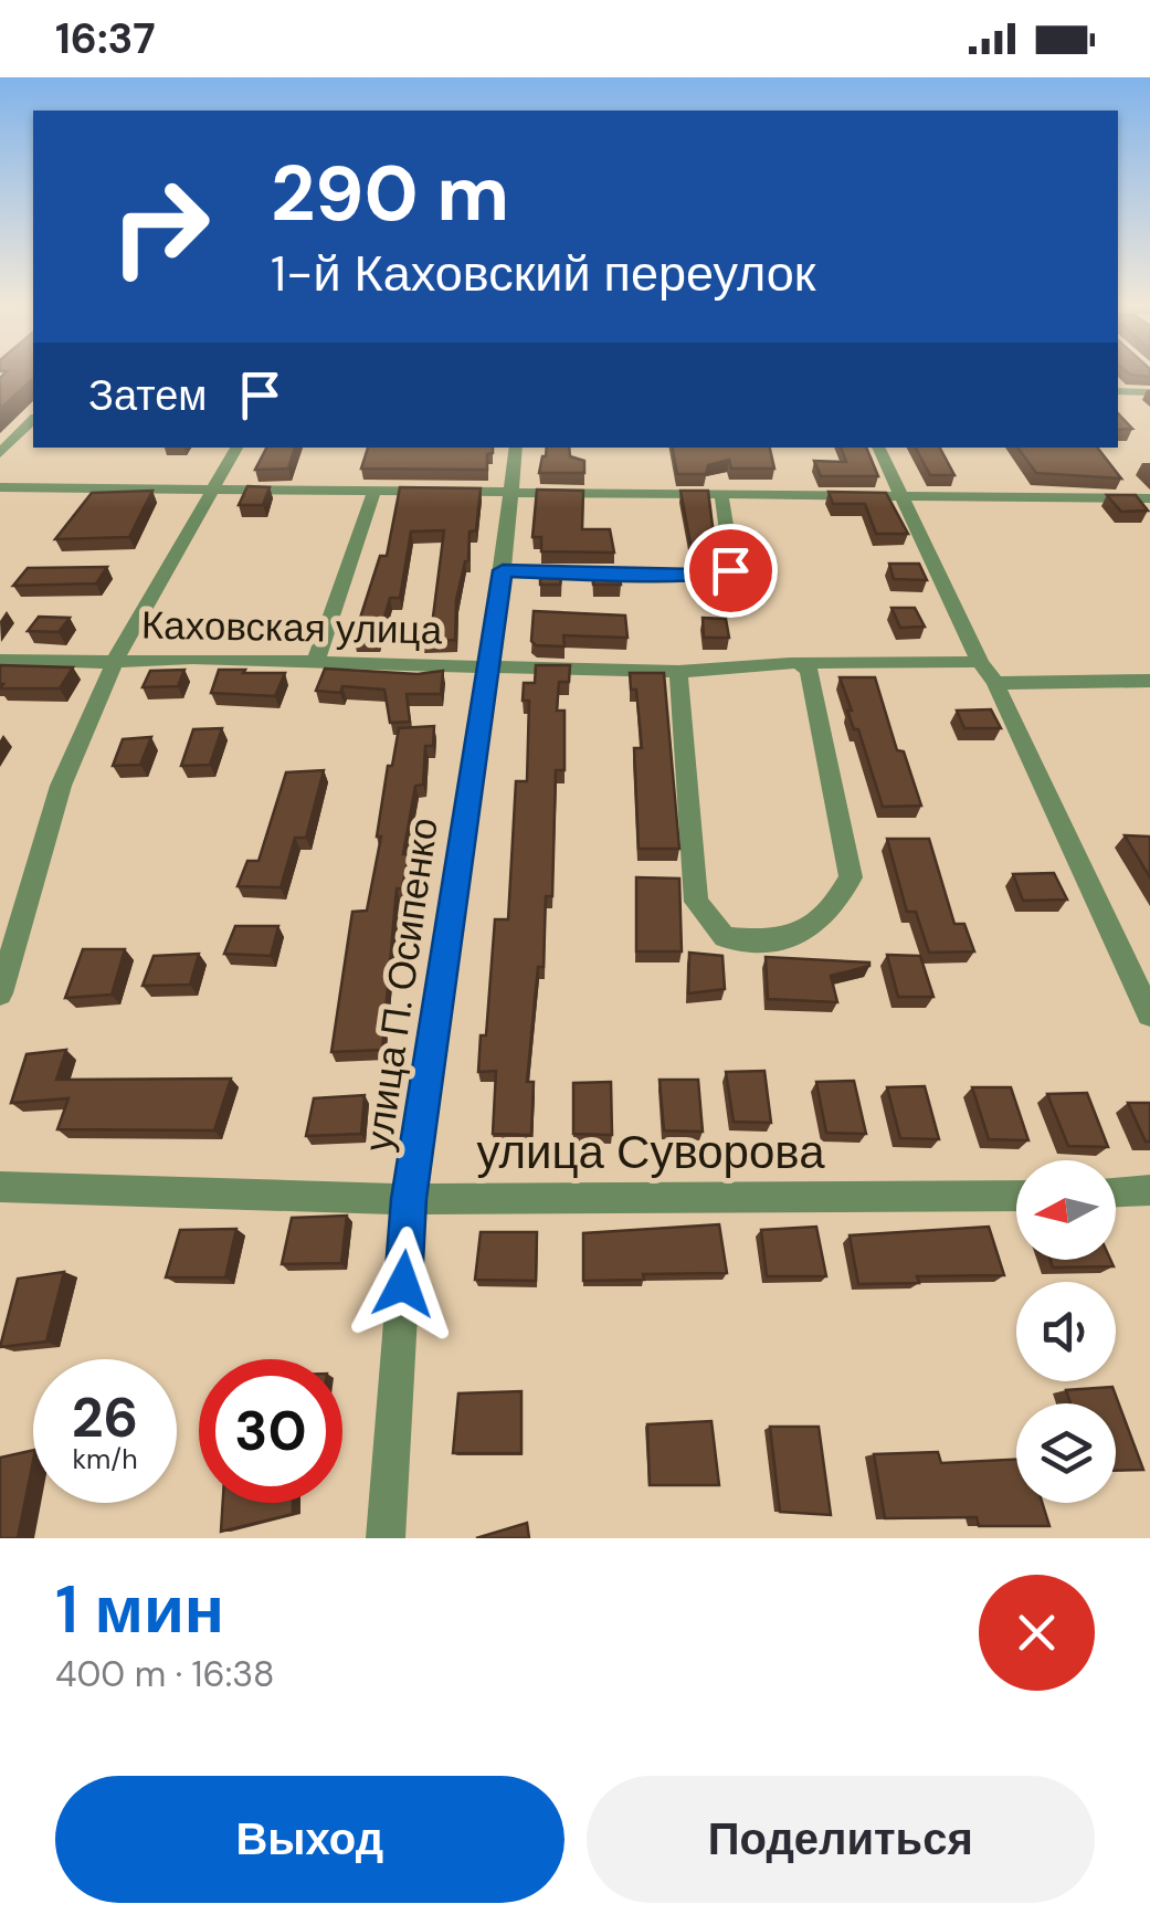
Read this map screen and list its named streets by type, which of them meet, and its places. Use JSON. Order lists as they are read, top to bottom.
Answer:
{
  "streets": {
    "street": ["Каховская улица", "улица П. Осипенко", "улица Суворова"]
  },
  "crossings": [
    ["Каховская улица", "улица П. Осипенко"],
    ["улица П. Осипенко", "улица Суворова"]
  ],
  "north": "left",
  "page": {
    "status": "16:37",
    "turn": ["290 m", "1-й Каховский переулок"],
    "then": "Затем",
    "speed": "26 km/h",
    "limit": "30",
    "heading": ["1 мин", "400 m · 16:38"],
    "buttons": ["Выход", "Поделиться"]
  }
}
